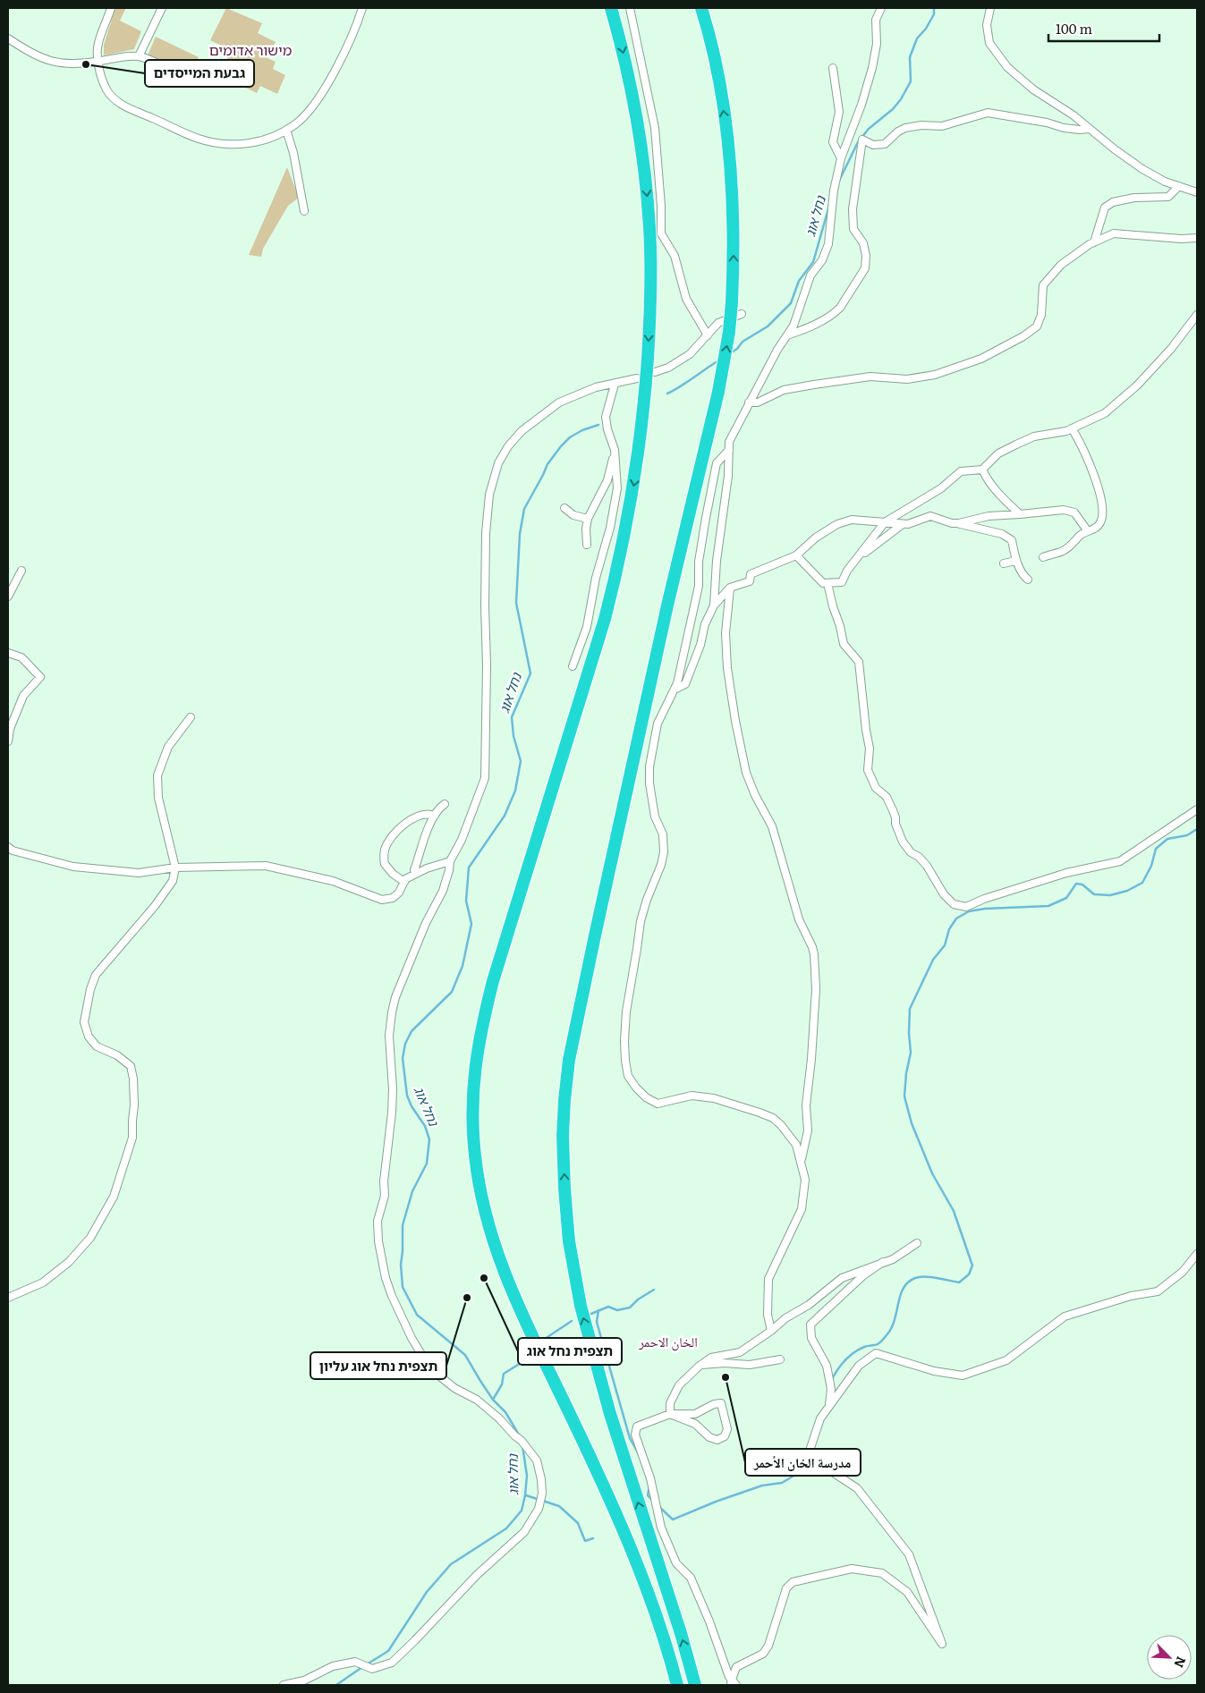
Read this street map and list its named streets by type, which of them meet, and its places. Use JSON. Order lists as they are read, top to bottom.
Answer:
{
  "districts": ["מישור אדומים", "الخان الاحمر"],
  "water": ["נחל אוג"],
  "places": [
    "גבעת המייסדים",
    "תצפית נחל אוג",
    "תצפית נחל אוג עליון",
    "مدرسة الخان الأحمر"
  ],
  "scale_bar": "100 m",
  "north": "bottom right"
}
